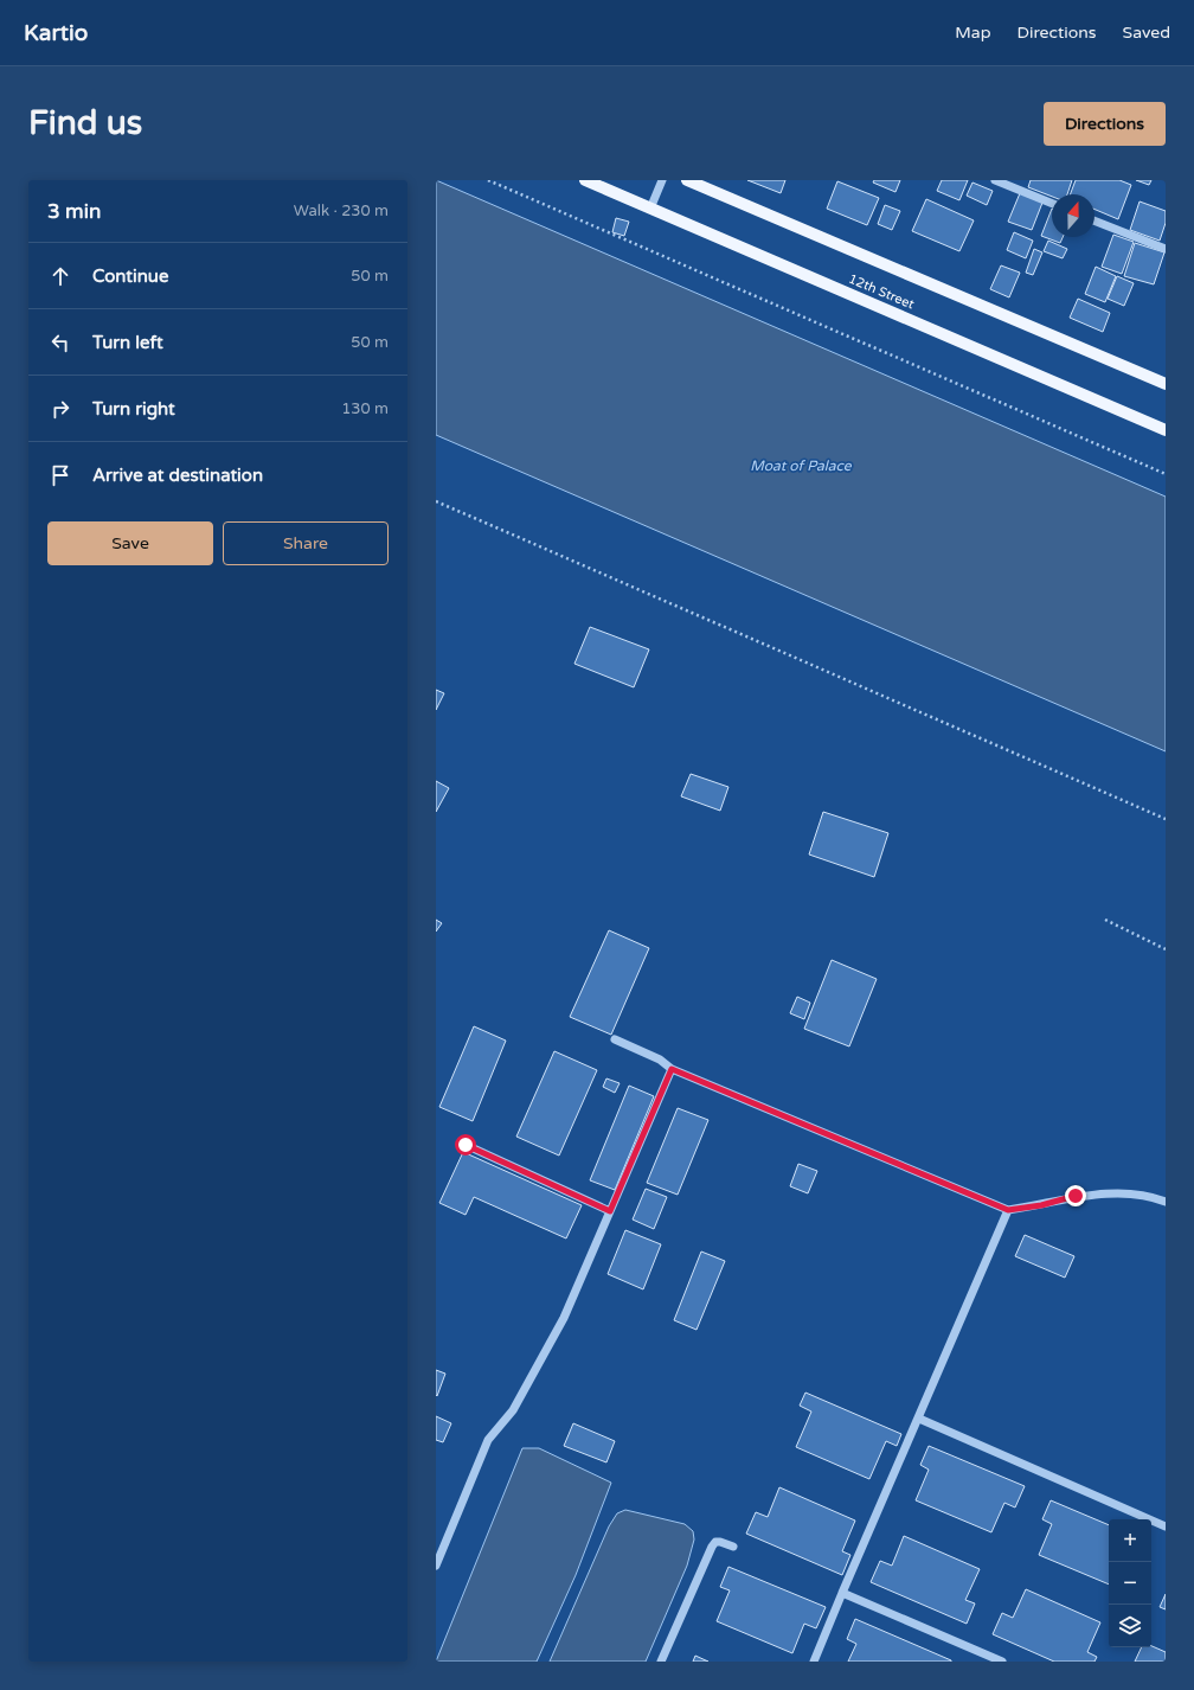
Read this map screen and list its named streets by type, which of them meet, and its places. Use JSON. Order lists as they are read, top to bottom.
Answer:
{
  "streets": {
    "main road": ["12th Street"]
  },
  "water": ["Moat of Palace"],
  "north": "top",
  "page": {
    "header": "Kartio",
    "nav": ["Map", "Directions", "Saved"],
    "buttons": [
      "Directions",
      ["Save", "Share"]
    ],
    "title": "Find us",
    "heading": ["3 min", "Walk · 230 m"],
    "list": [
      ["Continue", "50 m"],
      ["Turn left", "50 m"],
      ["Turn right", "130 m"],
      "Arrive at destination"
    ],
    "map_buttons": ["+", "−"]
  }
}
